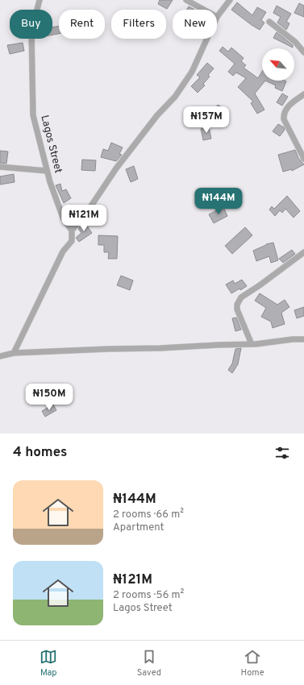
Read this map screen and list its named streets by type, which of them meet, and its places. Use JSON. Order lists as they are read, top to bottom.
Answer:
{
  "streets": {
    "street": ["Lagos Street"]
  },
  "north": "top left",
  "page": {
    "chip": [
      "Buy",
      "Rent",
      "Filters",
      "New"
    ],
    "price": [
      "₦157M",
      "₦144M",
      "₦121M",
      "₦150M"
    ],
    "heading": "4 homes",
    "list": [
      {
        "name": "₦144M",
        "note": "2 rooms · 66 m² · Apartment"
      },
      {
        "name": "₦121M",
        "note": "2 rooms · 56 m² · Lagos Street"
      }
    ],
    "tabs": ["Map", "Saved", "Home"]
  }
}
